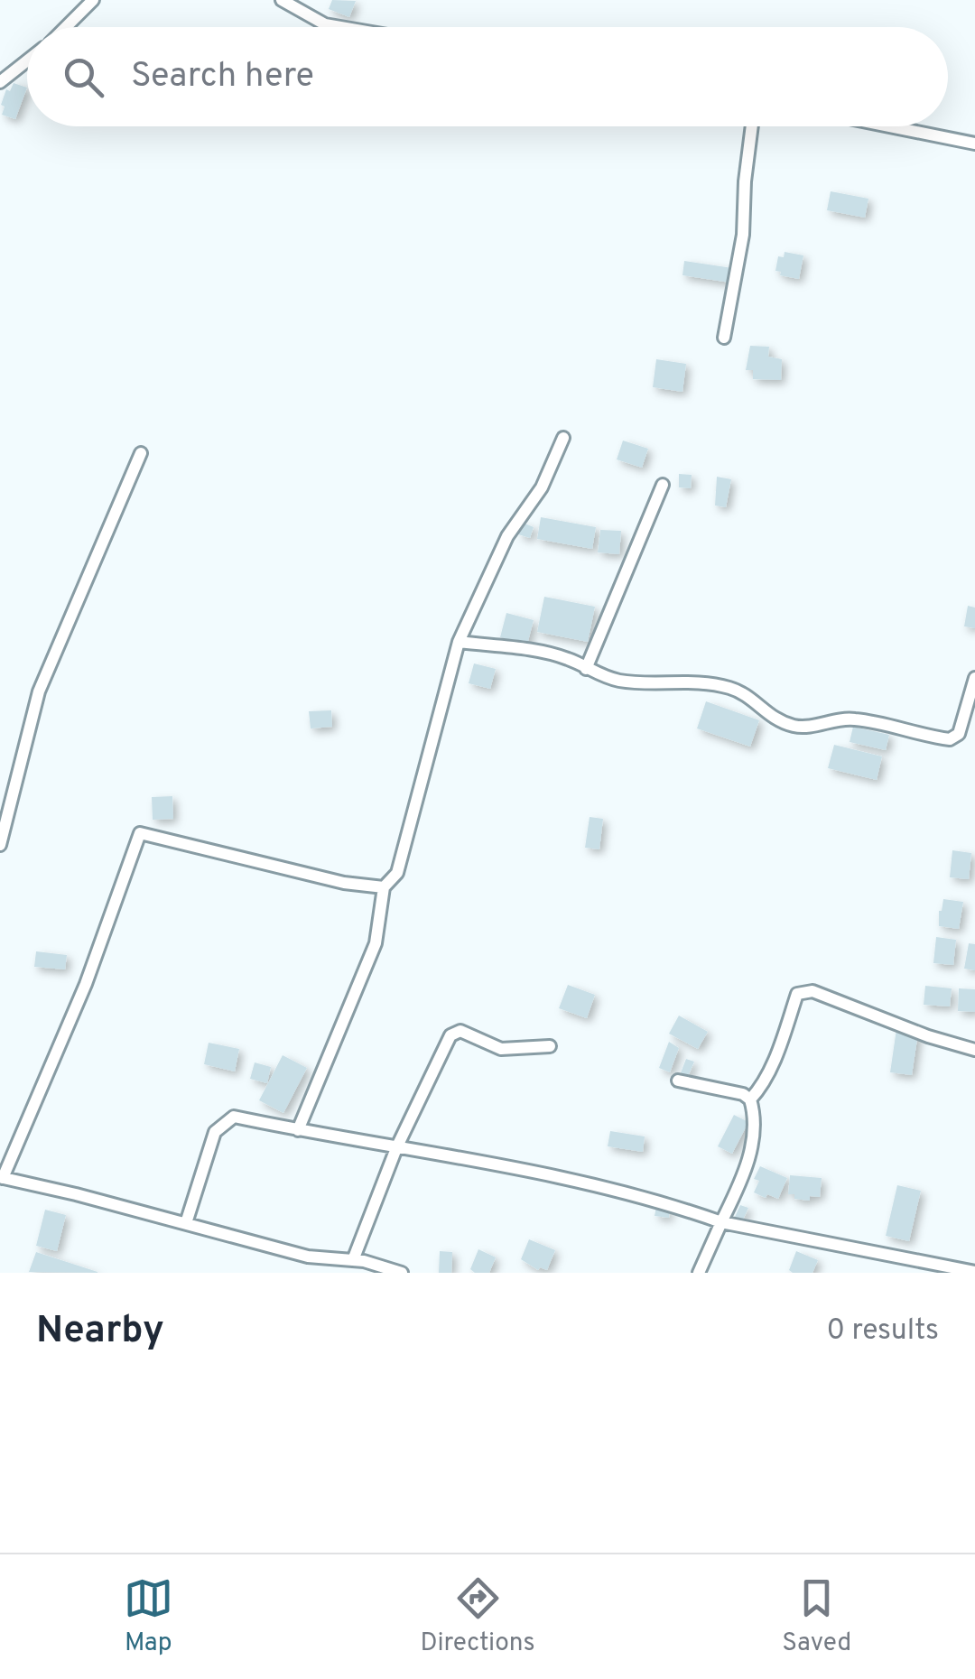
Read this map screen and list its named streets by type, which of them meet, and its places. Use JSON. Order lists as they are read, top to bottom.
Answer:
{
  "page": {
    "search": "Search here",
    "heading": ["Nearby", "0 results"],
    "nav": ["Map", "Directions", "Saved"]
  }
}
